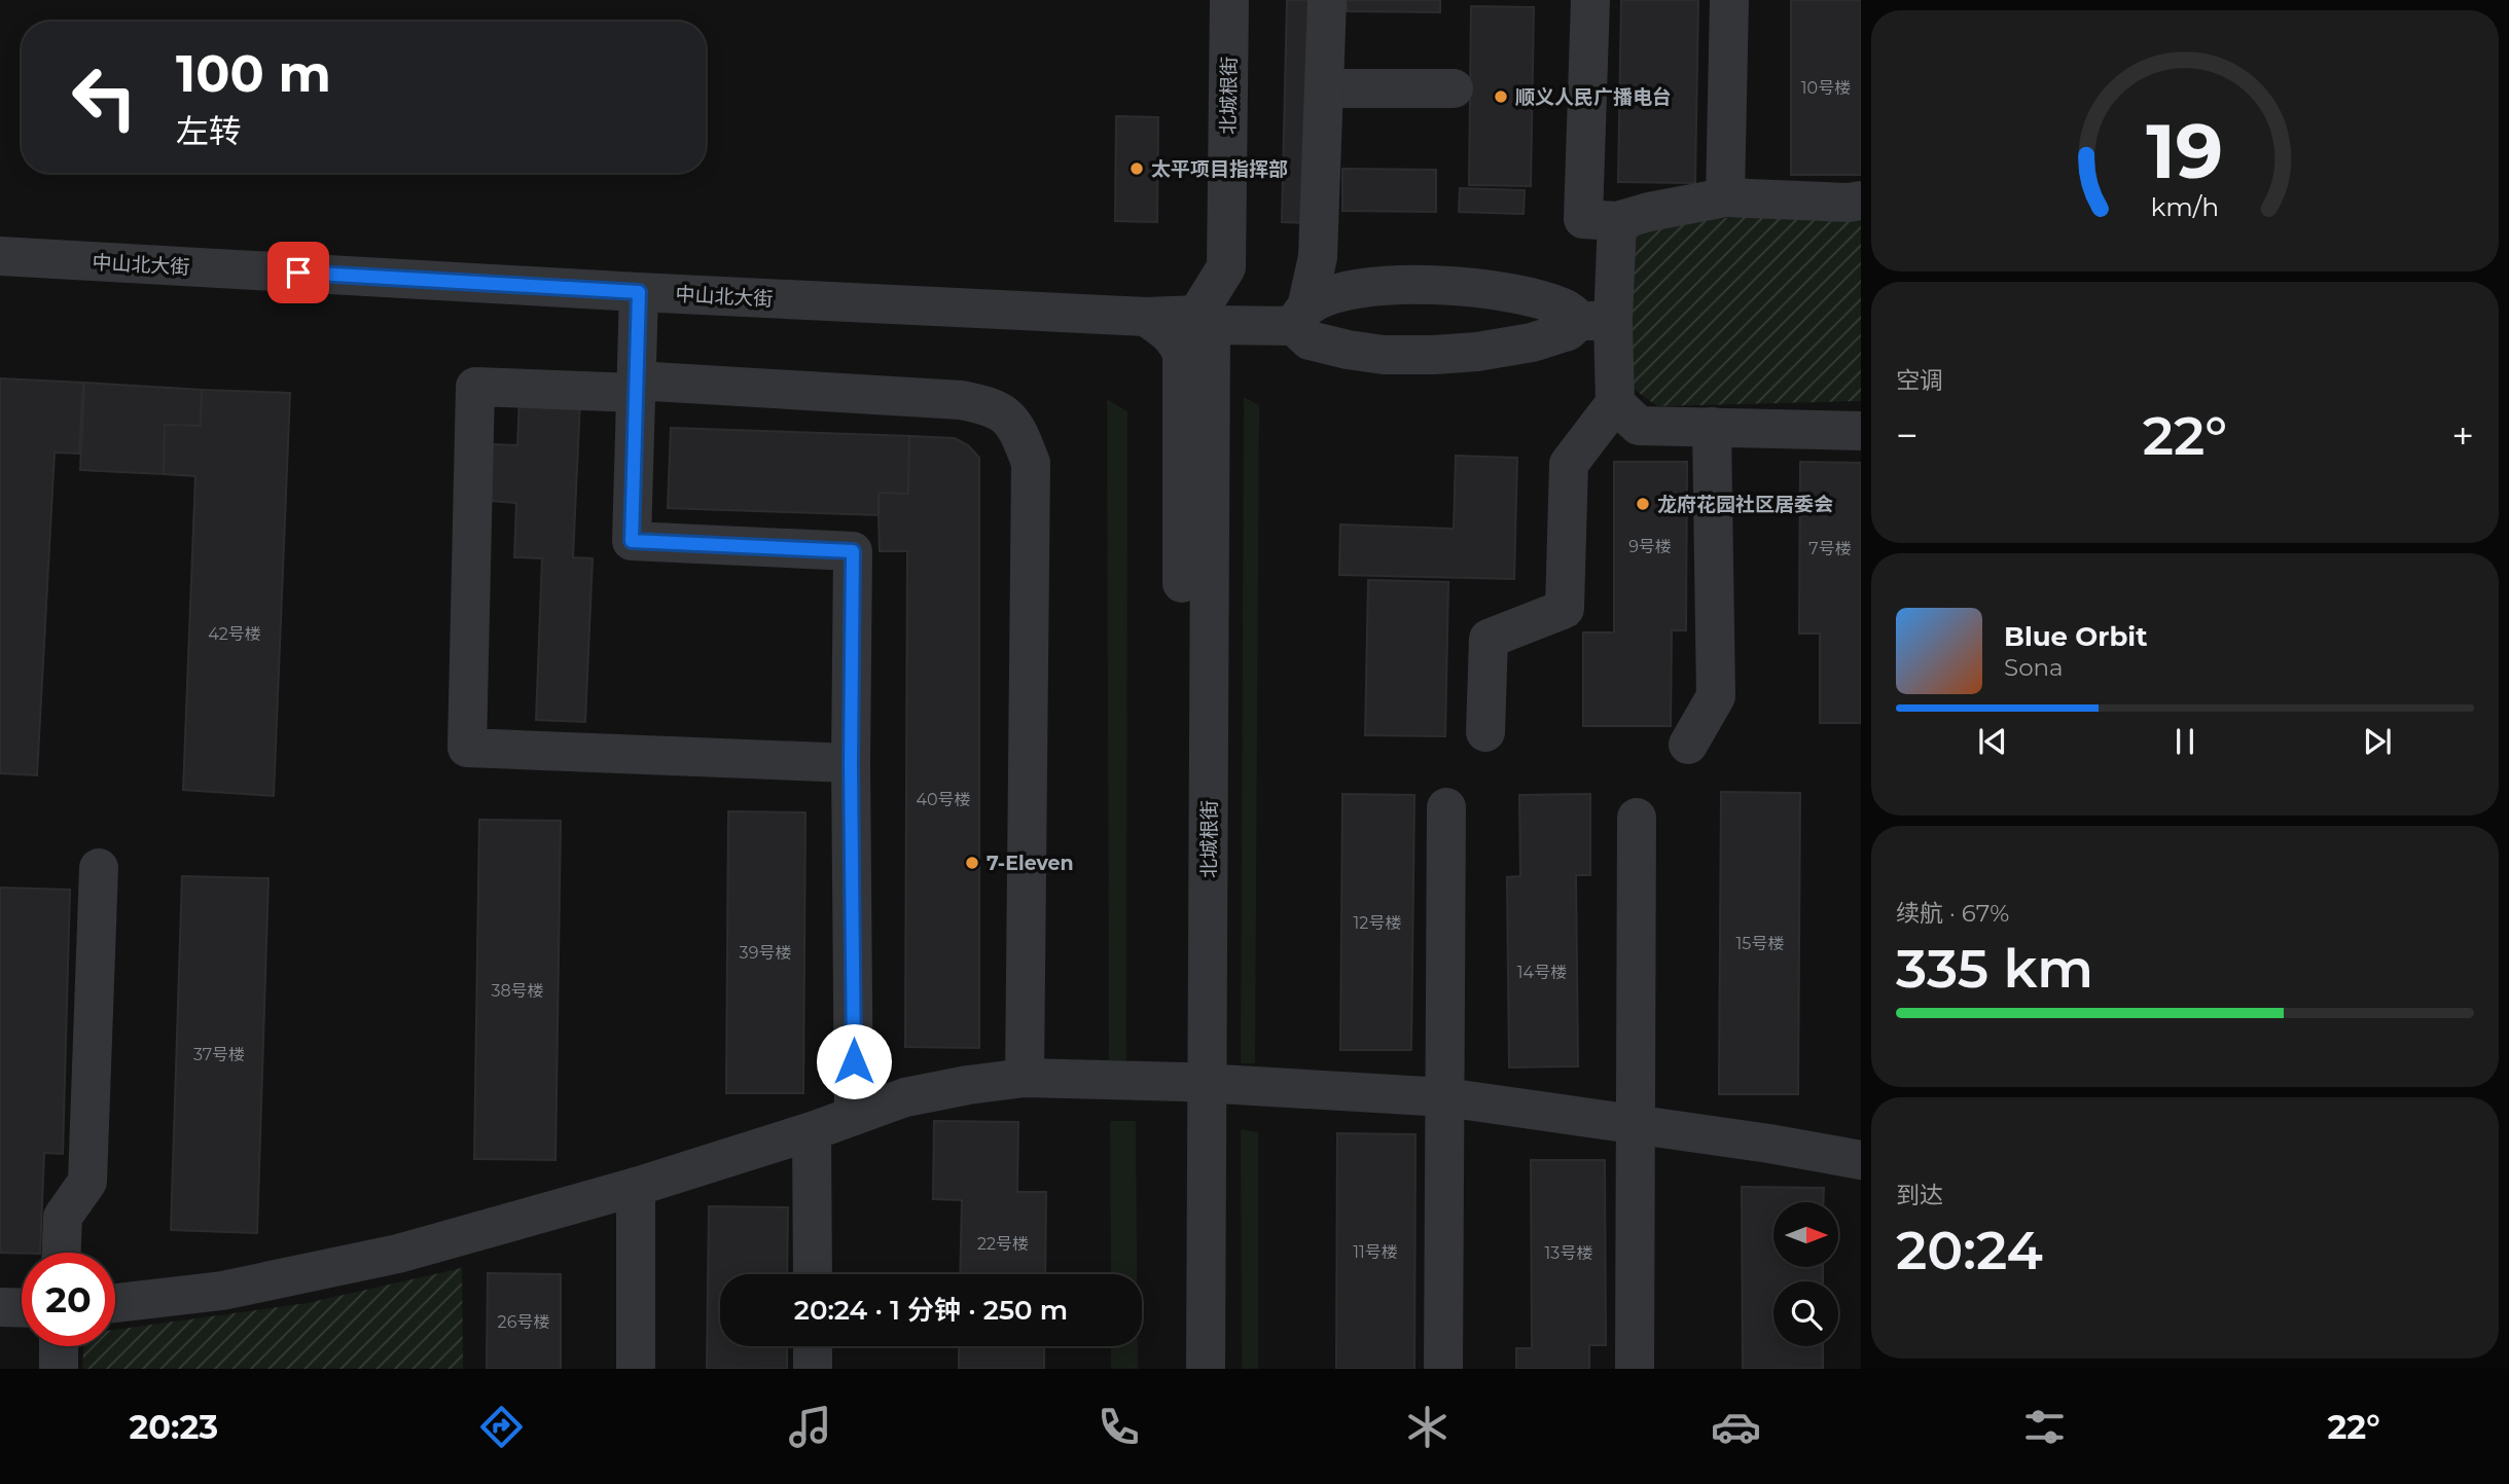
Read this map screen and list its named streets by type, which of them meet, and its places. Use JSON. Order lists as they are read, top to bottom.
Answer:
{
  "streets": {
    "street": ["北城根街", "中山北大街"]
  },
  "crossings": [
    ["北城根街", "中山北大街"]
  ],
  "places": [
    "顺义人民广播电台",
    "太平项目指挥部",
    "龙府花园社区居委会",
    "7-Eleven"
  ],
  "house_numbers": [
    "10号楼",
    "9号楼",
    "7号楼",
    "42号楼",
    "40号楼",
    "12号楼",
    "15号楼",
    "39号楼",
    "14号楼",
    "38号楼",
    "37号楼",
    "22号楼",
    "11号楼",
    "13号楼",
    "26号楼"
  ],
  "north": "right",
  "page": {
    "turn": ["100 m", "左转"],
    "tile": [
      "空调",
      ["续航 · 67%", "335 km"],
      ["到达", "20:24"]
    ],
    "heat": ["−", "22°", "+"],
    "song": ["Blue Orbit", "Sona"],
    "limit": "20",
    "trip": "20:24 · 1 分钟 · 250 m",
    "tabs": ["20:23", "22°"],
    "gauge": ["19", "km/h"]
  }
}
